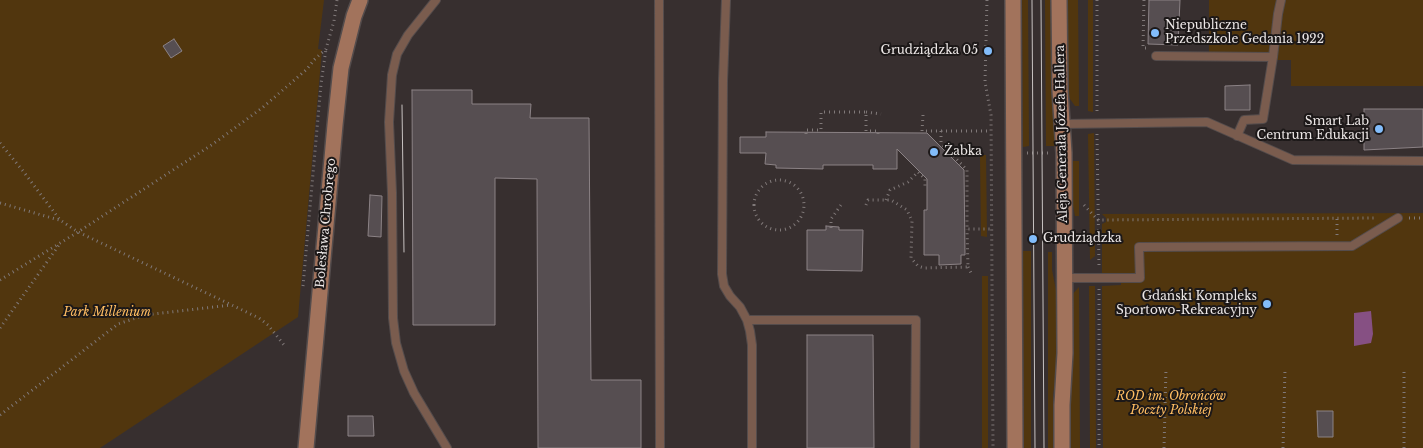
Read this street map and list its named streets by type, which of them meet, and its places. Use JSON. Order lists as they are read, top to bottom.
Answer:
{
  "streets": {
    "main road": ["Aleja Generała Józefa Hallera", "Bolesława Chrobrego"]
  },
  "parks": ["Park Millenium", "ROD im. Obrońców Poczty Polskiej"],
  "places": [
    "Niepubliczne Przedszkole Gedania 1922",
    "Grudziądzka 05",
    "Smart Lab Centrum Edukacji",
    "Żabka",
    "Grudziądzka",
    "Gdański Kompleks Sportowo-Rekreacyjny"
  ]
}
